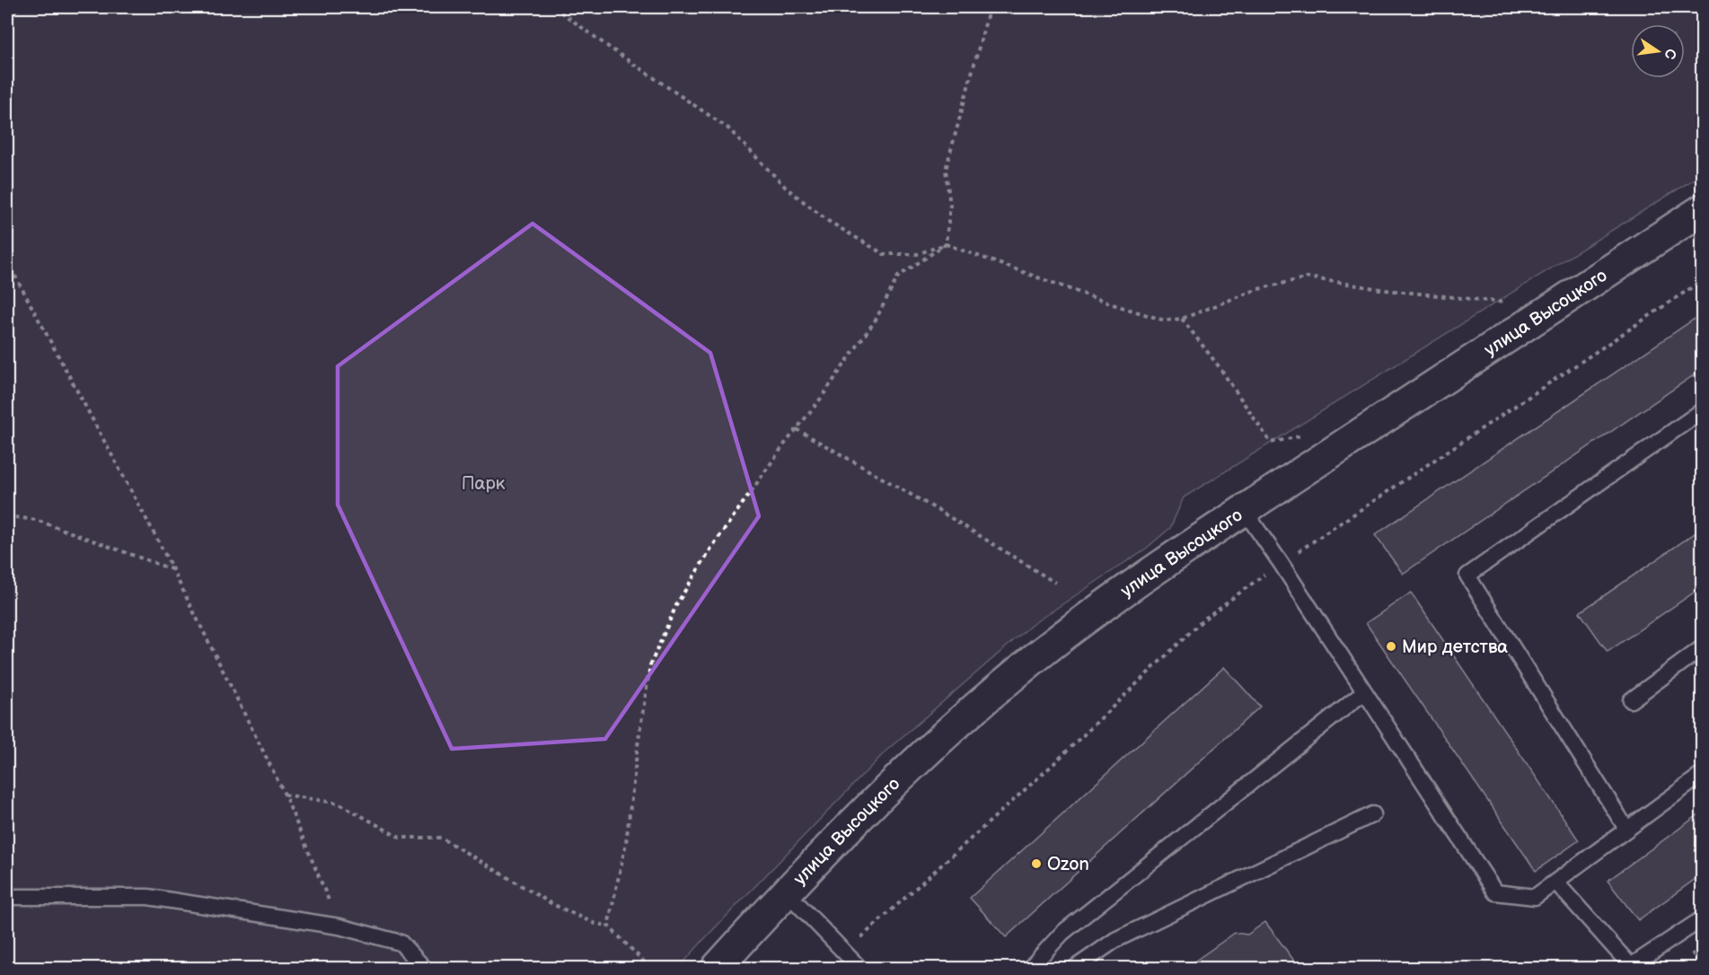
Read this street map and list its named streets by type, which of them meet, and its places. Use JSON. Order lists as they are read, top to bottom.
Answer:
{
  "streets": {
    "street": ["улица Высоцкого"]
  },
  "parks": ["Парк"],
  "places": ["Мир детства", "Ozon"],
  "north": "right"
}
